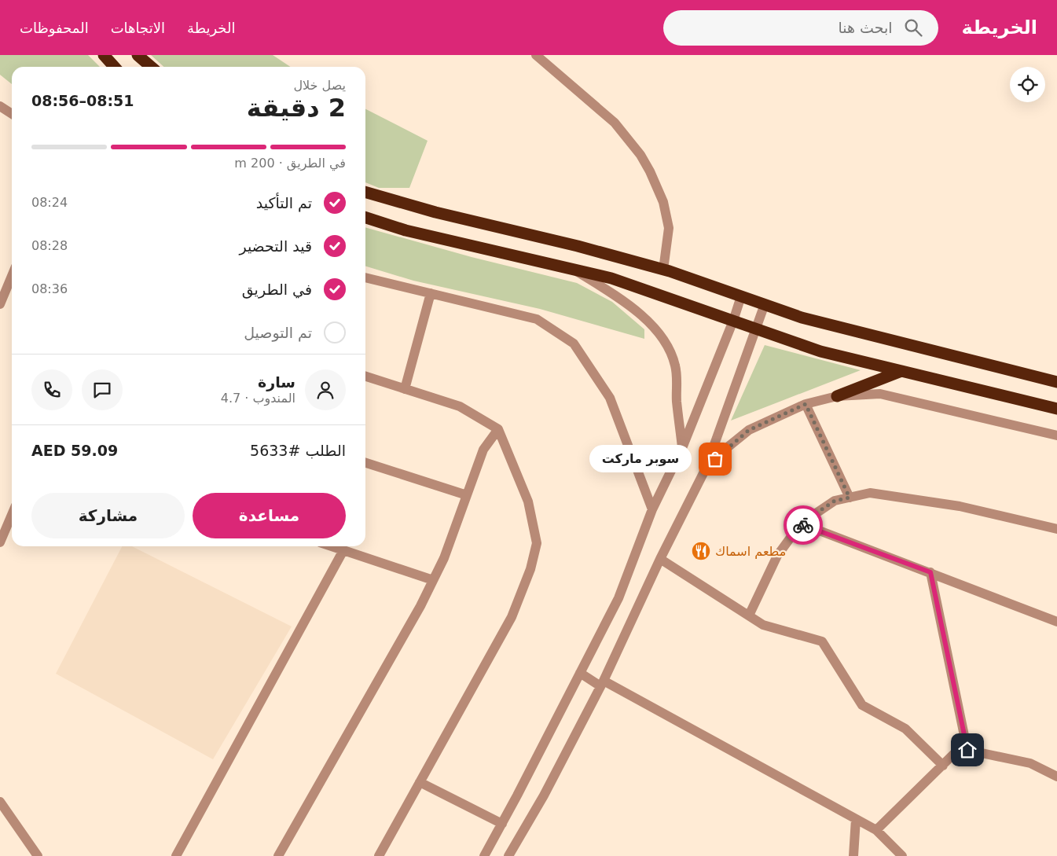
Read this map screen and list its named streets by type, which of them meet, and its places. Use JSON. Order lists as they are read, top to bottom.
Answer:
{
  "places": {
    "other": ["سوبر ماركت"],
    "restaurant": ["مطعم اسماك"]
  },
  "page": {
    "header": "الخريطة",
    "search": "ابحث هنا",
    "nav": ["الخريطة", "الاتجاهات", "المحفوظات"],
    "heading": ["2 دقيقة", "يصل خلال", "08:51–08:56"],
    "panel": [
      "سارة",
      "المندوب · 4.7",
      "الطلب #5633",
      "AED 59.09"
    ],
    "bar": "في الطريق · 200 m",
    "list": [
      ["تم التأكيد", "08:24"],
      ["قيد التحضير", "08:28"],
      ["في الطريق", "08:36"],
      "تم التوصيل"
    ],
    "bubble": "سوبر ماركت",
    "buttons": ["مساعدة", "مشاركة"]
  }
}
